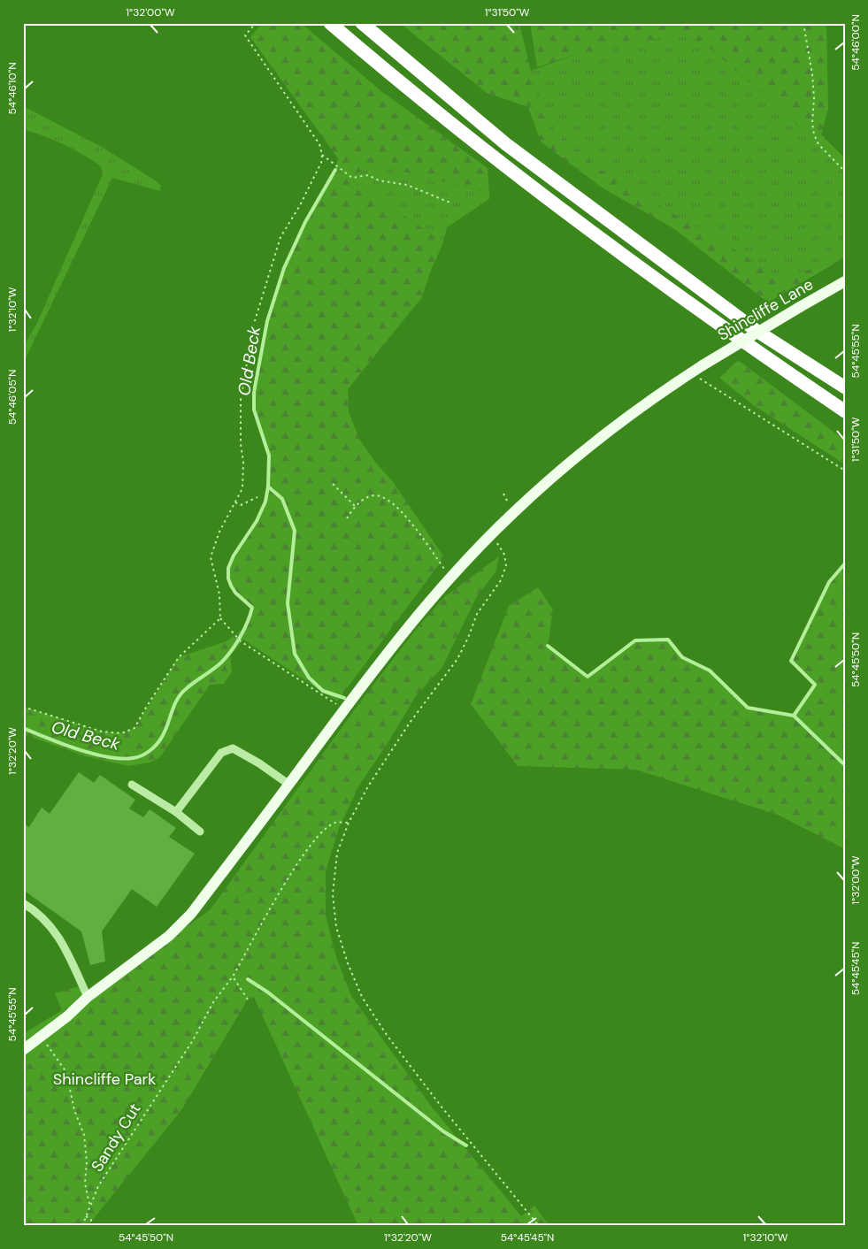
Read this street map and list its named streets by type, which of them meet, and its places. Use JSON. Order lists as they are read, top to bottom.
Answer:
{
  "streets": {
    "main road": ["Shincliffe Lane"],
    "path": ["Sandy Cut"]
  },
  "water": ["Old Beck"],
  "parks": ["Shincliffe Park"],
  "coordinates": [
    "1°32'00\"W",
    "1°31'50\"W",
    "54°46'00\"N",
    "54°46'10\"N",
    "1°32'10\"W",
    "54°45'55\"N",
    "54°46'05\"N",
    "54°45'50\"N",
    "1°32'20\"W",
    "54°45'45\"N"
  ]
}
